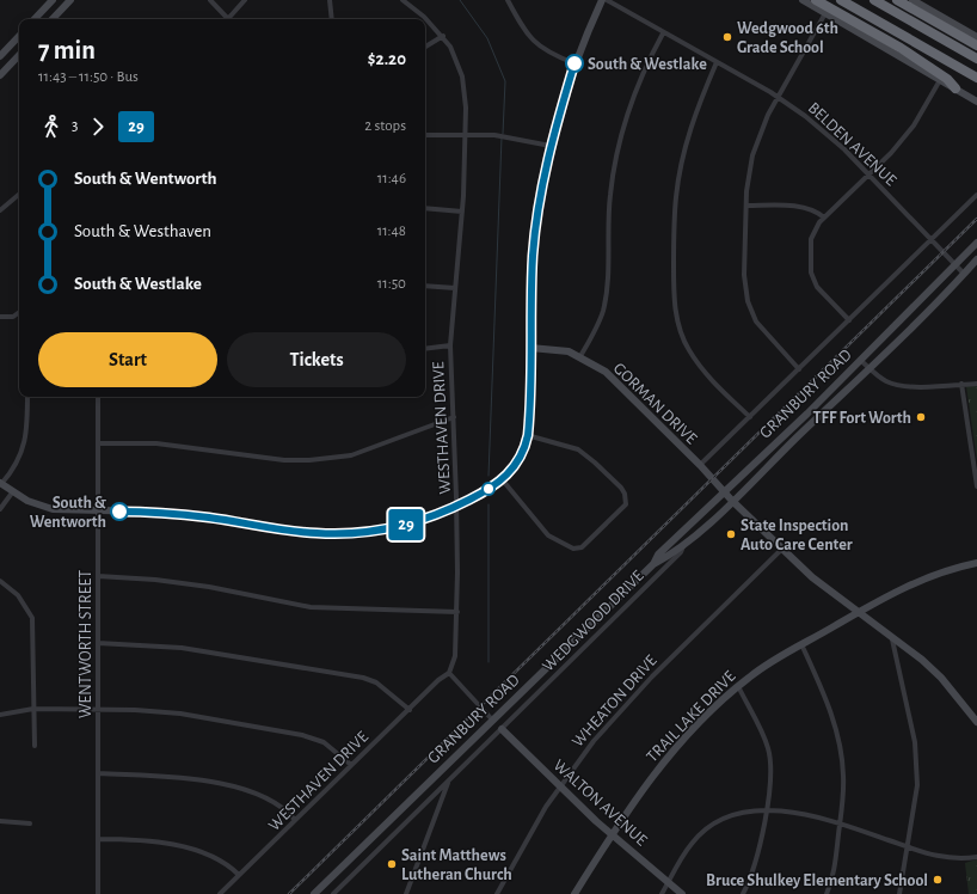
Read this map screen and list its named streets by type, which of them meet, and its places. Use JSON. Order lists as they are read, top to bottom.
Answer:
{
  "streets": {
    "street": [
      "BELDEN AVENUE",
      "GRANBURY ROAD",
      "GORMAN DRIVE",
      "WESTHAVEN DRIVE",
      "WEDGWOOD DRIVE",
      "WENTWORTH STREET",
      "WHEATON DRIVE",
      "TRAIL LAKE DRIVE",
      "WALTON AVENUE"
    ]
  },
  "crossings": [
    ["BELDEN AVENUE", "GRANBURY ROAD"],
    ["GRANBURY ROAD", "GORMAN DRIVE"],
    ["GRANBURY ROAD", "WEDGWOOD DRIVE"],
    ["GORMAN DRIVE", "WHEATON DRIVE"],
    ["GORMAN DRIVE", "TRAIL LAKE DRIVE"],
    ["WEDGWOOD DRIVE", "WALTON AVENUE"],
    ["WHEATON DRIVE", "WALTON AVENUE"],
    ["TRAIL LAKE DRIVE", "WALTON AVENUE"]
  ],
  "places": [
    "Wedgwood 6th Grade School",
    "South & Westlake",
    "TFF Fort Worth",
    "South & Wentworth",
    "State Inspection Auto Care Center",
    "Saint Matthews Lutheran Church",
    "Bruce Shulkey Elementary School"
  ],
  "lines": ["bus line 29"],
  "page": {
    "on_map": "29",
    "heading": ["7 min", "11:43 – 11:50 · Bus", "$2.20"],
    "legs": ["3", "29", "2 stops"],
    "list": [
      {
        "name": "South & Wentworth",
        "value": "11:46"
      },
      {
        "name": "South & Westhaven",
        "value": "11:48"
      },
      {
        "name": "South & Westlake",
        "value": "11:50"
      }
    ],
    "buttons": ["Start", "Tickets"]
  }
}
